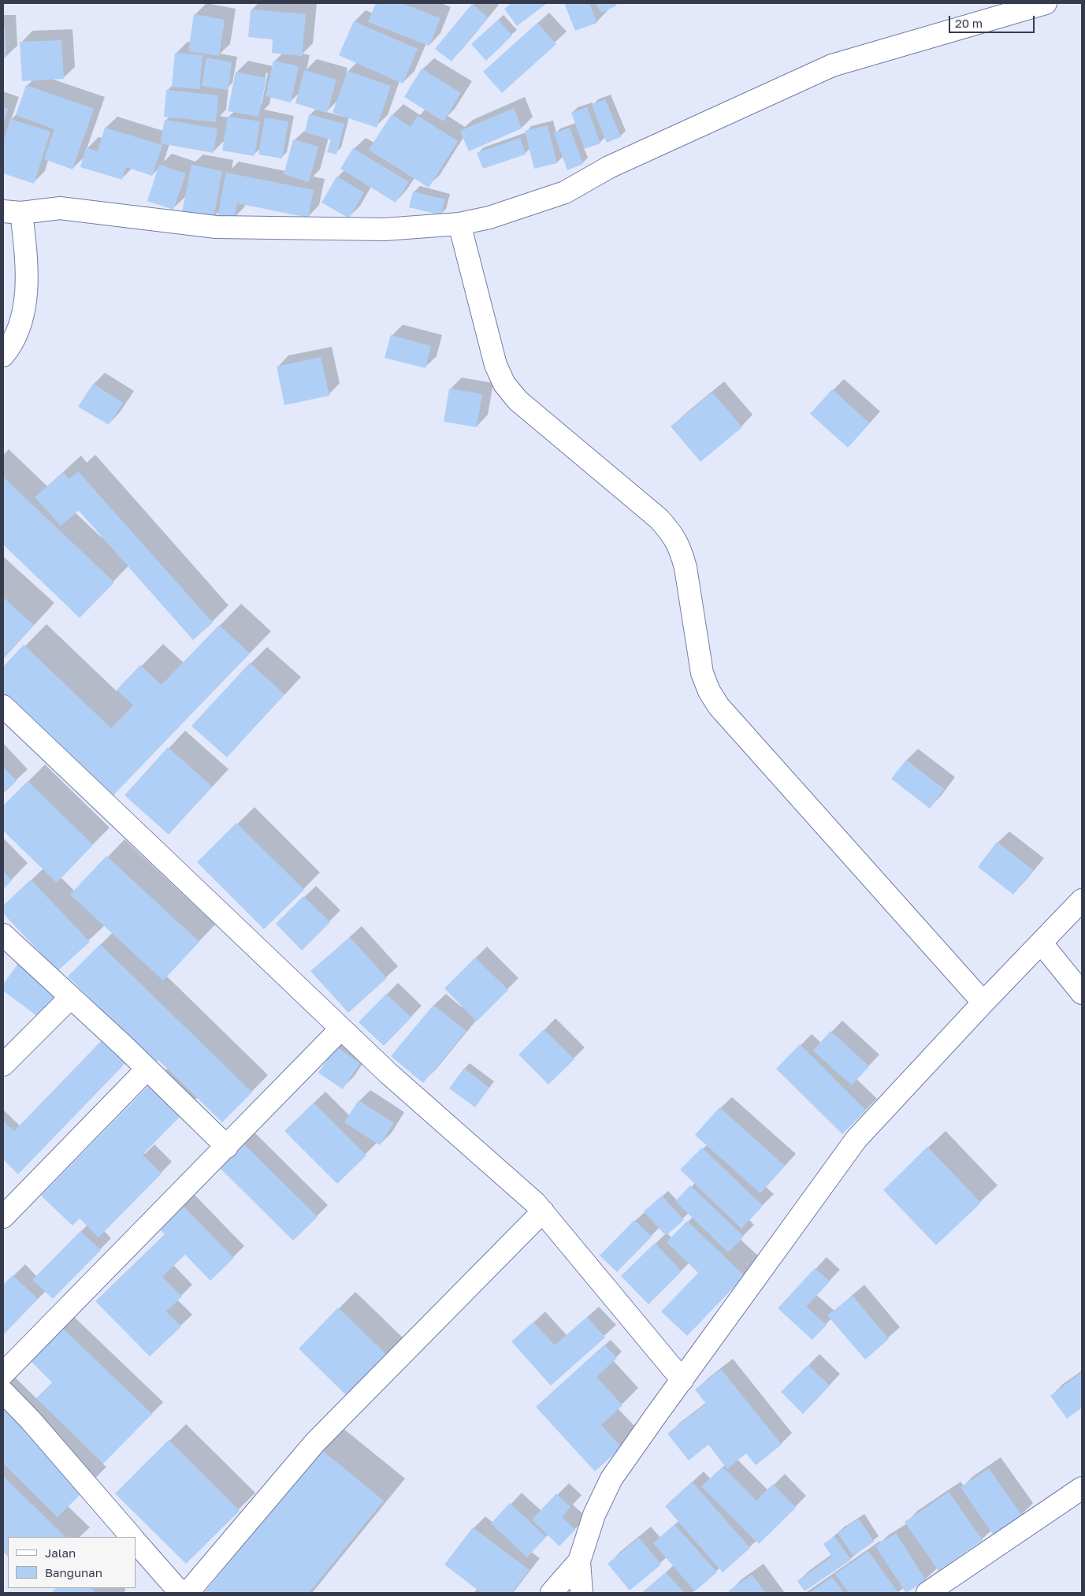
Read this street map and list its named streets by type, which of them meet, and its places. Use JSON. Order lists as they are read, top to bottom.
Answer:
{
  "legend": ["Jalan", "Bangunan"],
  "scale_bar": "20 m"
}
